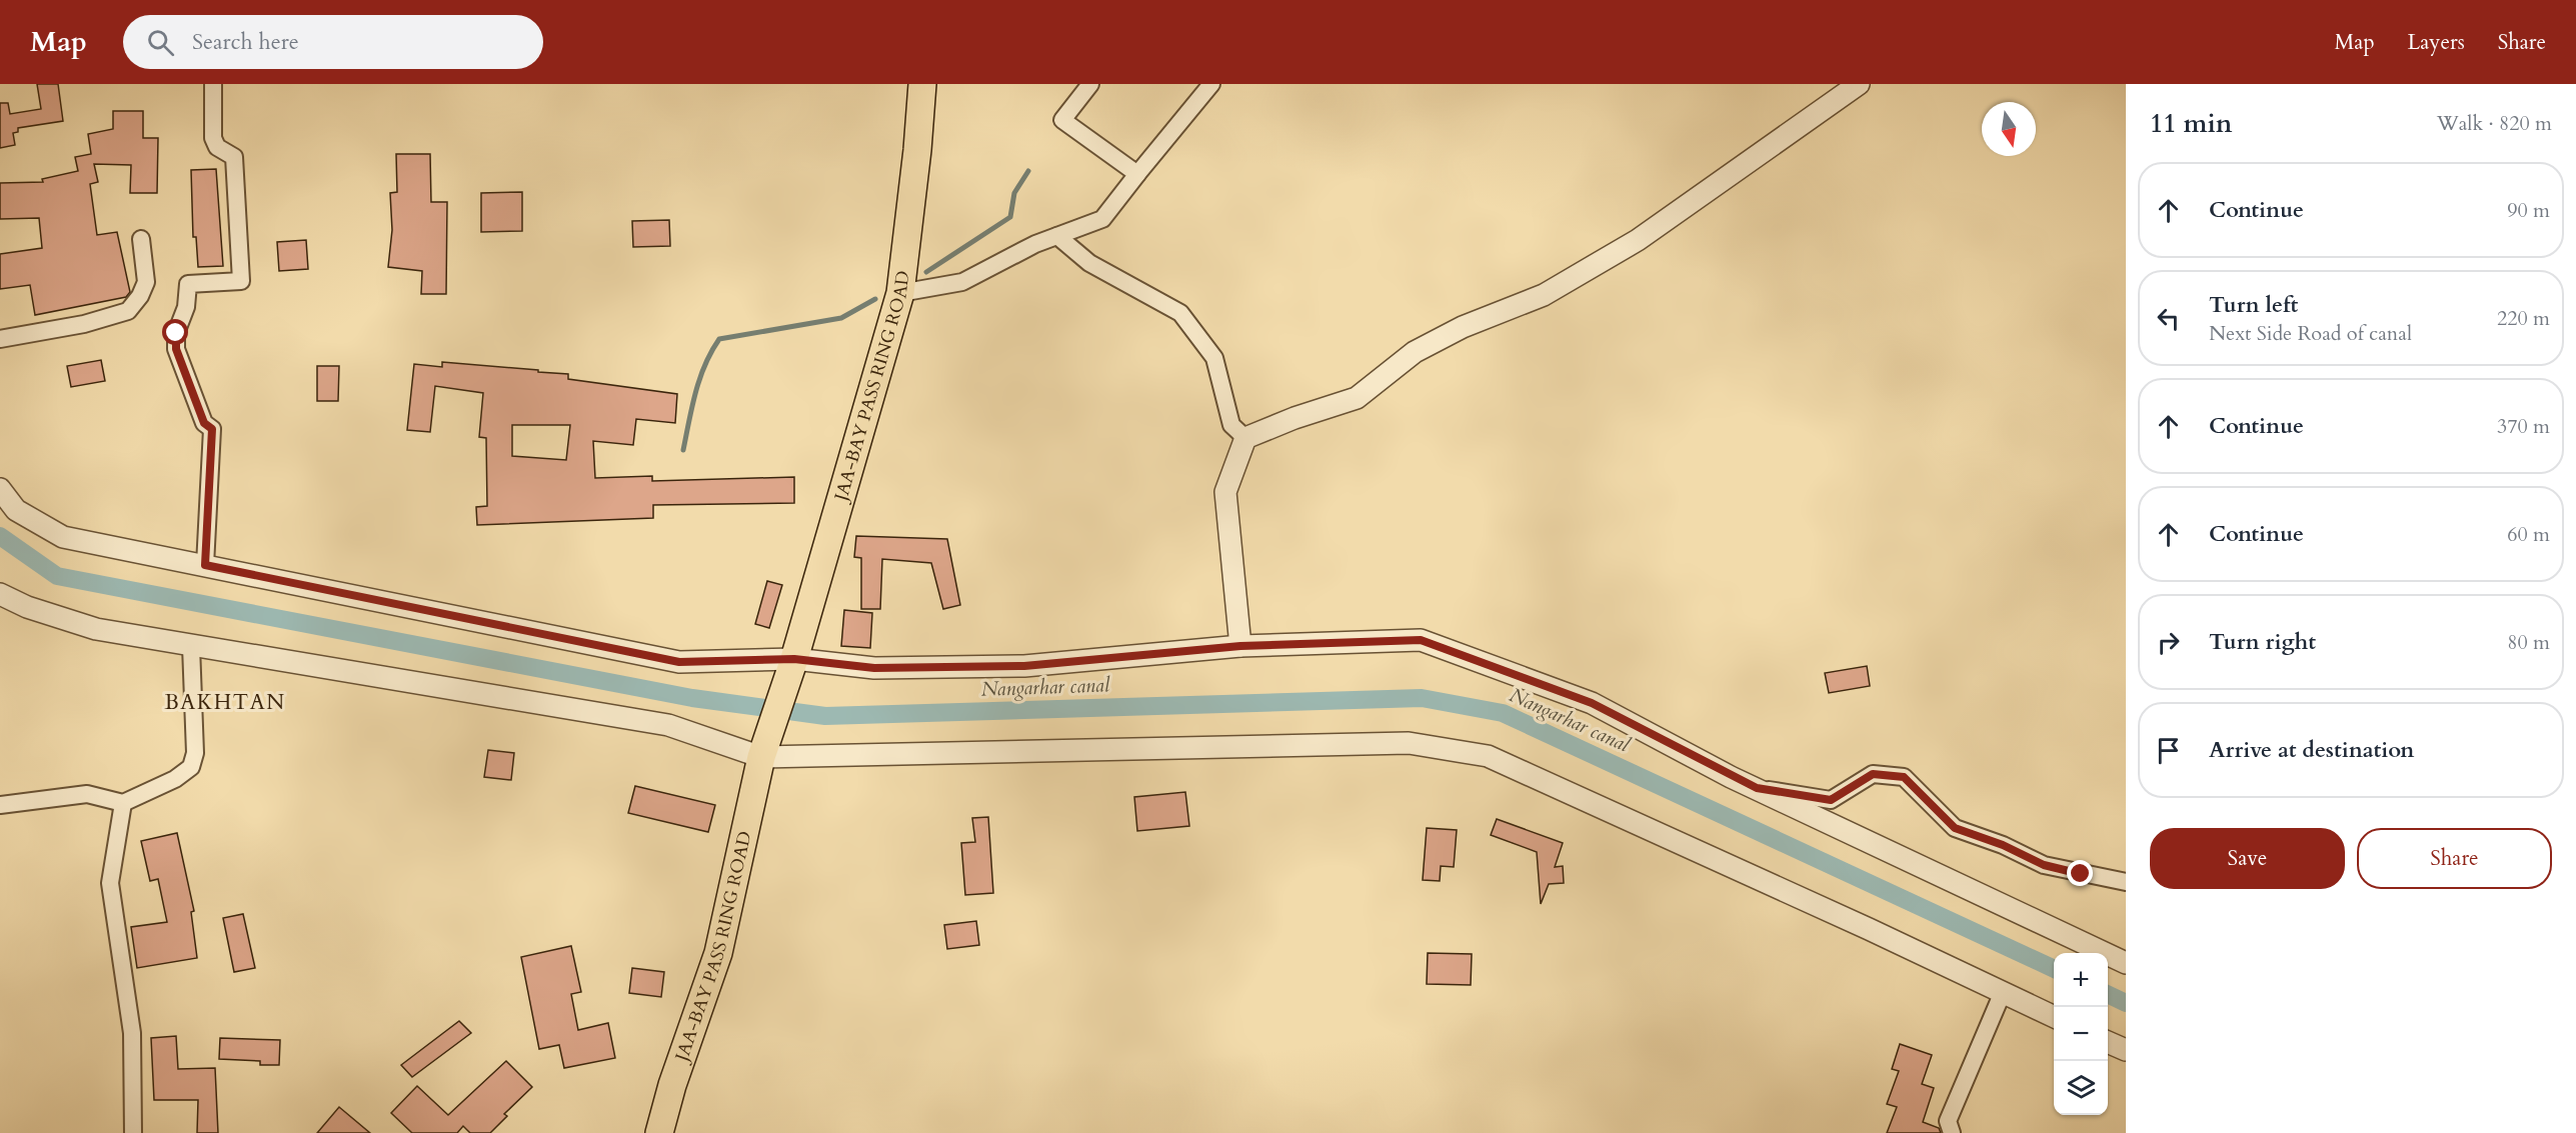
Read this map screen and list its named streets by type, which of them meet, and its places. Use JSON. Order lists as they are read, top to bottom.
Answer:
{
  "streets": {
    "highway": ["JAA-BAY PASS RING ROAD"]
  },
  "districts": ["BAKHTAN"],
  "water": ["Nangarhar canal"],
  "north": "bottom",
  "page": {
    "header": "Map",
    "search": "Search here",
    "nav": ["Map", "Layers", "Share"],
    "heading": ["11 min", "Walk · 820 m"],
    "list": [
      ["Continue", "90 m"],
      ["Turn left", "Next Side Road of canal", "220 m"],
      ["Continue", "370 m"],
      ["Continue", "60 m"],
      ["Turn right", "80 m"],
      "Arrive at destination"
    ],
    "buttons": ["Save", "Share"],
    "map_buttons": ["+", "−"]
  }
}
